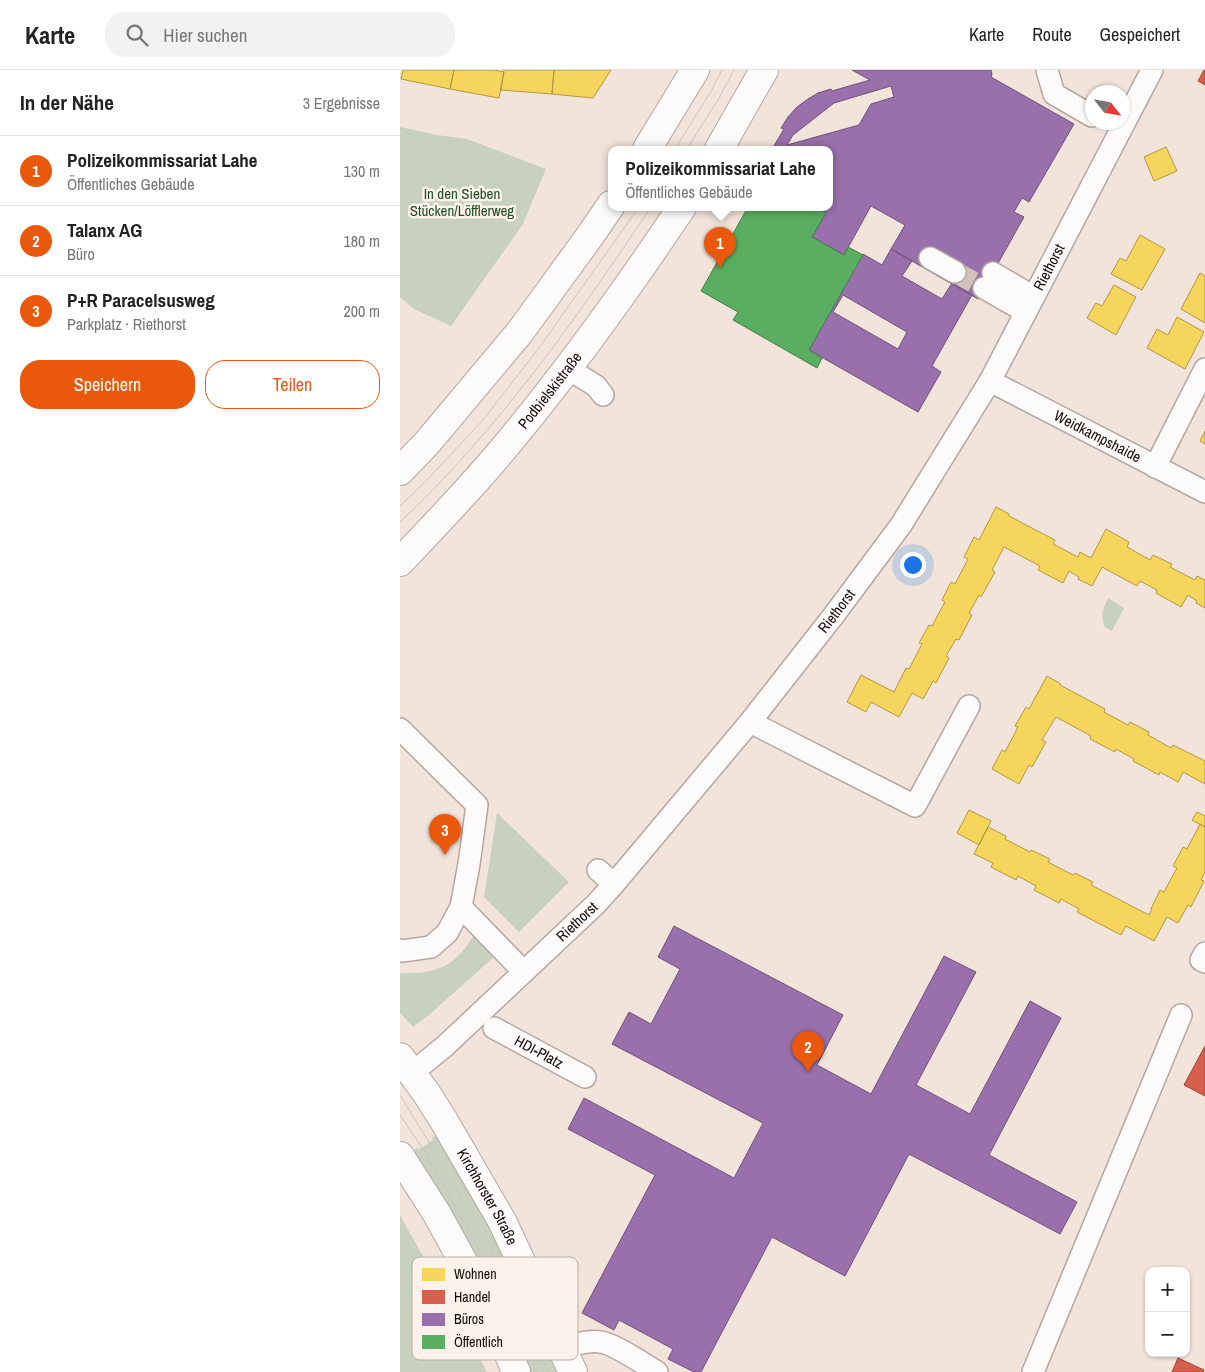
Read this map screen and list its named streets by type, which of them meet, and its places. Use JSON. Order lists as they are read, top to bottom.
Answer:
{
  "streets": {
    "main road": ["Podbielskistraße", "Kirchhorster Straße"],
    "street": ["Riethorst", "Weidkampshaide", "HDI-Platz"]
  },
  "crossings": [
    ["Riethorst", "Weidkampshaide"],
    ["Riethorst", "Kirchhorster Straße"]
  ],
  "parks": ["In den Sieben Stücken/Löfflerweg"],
  "legend": [
    "Wohnen",
    "Handel",
    "Büros",
    "Öffentlich"
  ],
  "north": "bottom right",
  "page": {
    "header": "Karte",
    "search": "Hier suchen",
    "nav": ["Karte", "Route", "Gespeichert"],
    "heading": ["In der Nähe", "3 Ergebnisse"],
    "list": [
      {
        "mark": "1",
        "name": "Polizeikommissariat Lahe",
        "note": "Öffentliches Gebäude",
        "value": "130 m"
      },
      {
        "mark": "2",
        "name": "Talanx AG",
        "note": "Büro",
        "value": "180 m"
      },
      {
        "mark": "3",
        "name": "P+R Paracelsusweg",
        "note": "Parkplatz · Riethorst",
        "value": "200 m"
      }
    ],
    "popup": ["Polizeikommissariat Lahe", "Öffentliches Gebäude"],
    "pins": ["1", "3", "2"],
    "buttons": ["Speichern", "Teilen"],
    "map_buttons": ["+", "−"]
  }
}
